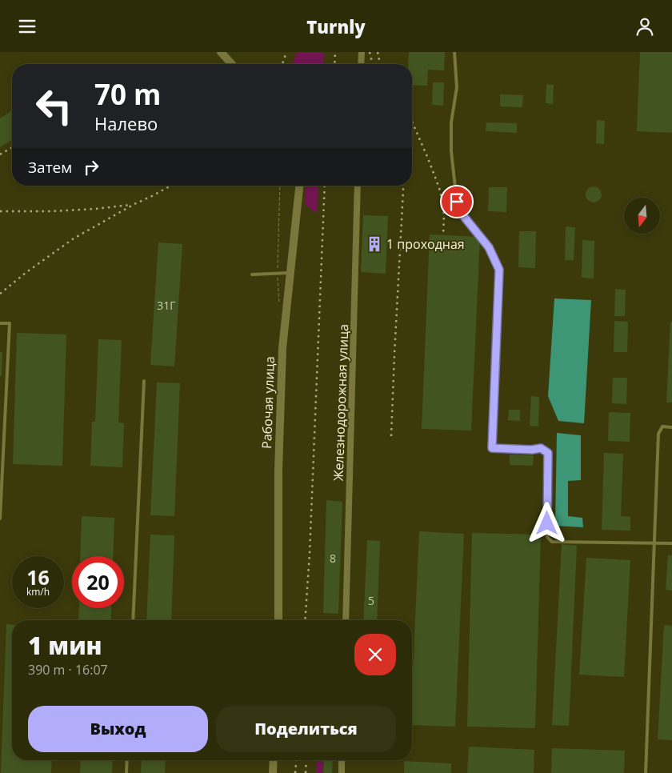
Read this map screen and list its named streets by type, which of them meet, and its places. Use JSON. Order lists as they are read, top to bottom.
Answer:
{
  "streets": {
    "street": ["Рабочая улица", "Железнодорожная улица"]
  },
  "places": {
    "building": ["1 проходная"]
  },
  "house_numbers": ["31Г", "8", "5"],
  "north": "bottom",
  "page": {
    "header": "Turnly",
    "turn": ["70 m", "Налево"],
    "then": "Затем",
    "speed": "16 km/h",
    "limit": "20",
    "heading": ["1 мин", "390 m · 16:07"],
    "buttons": ["Выход", "Поделиться"]
  }
}
